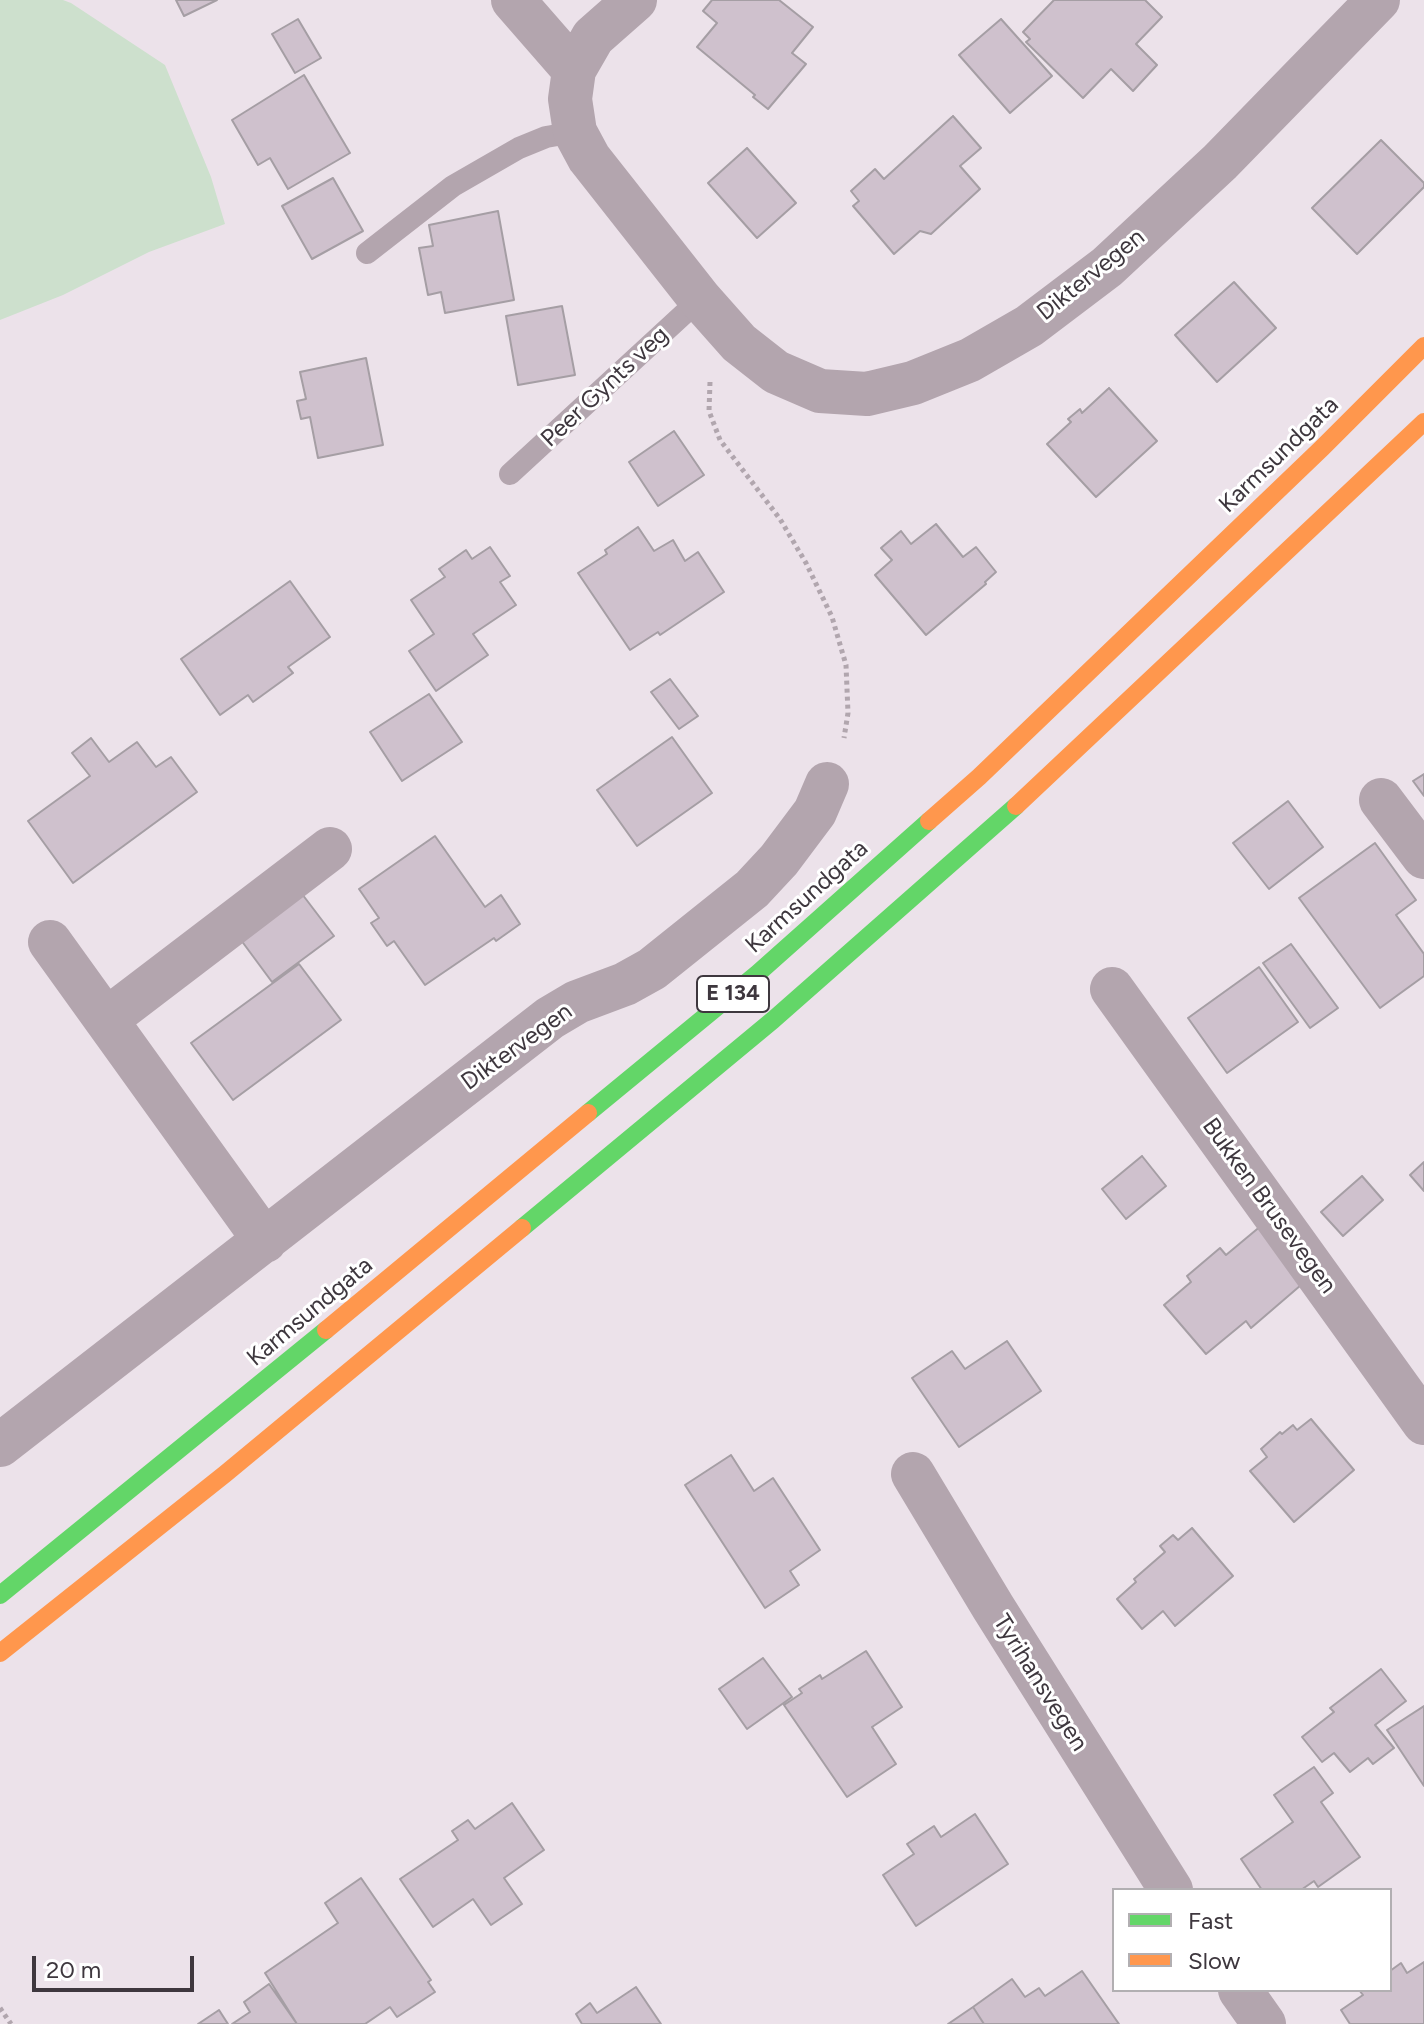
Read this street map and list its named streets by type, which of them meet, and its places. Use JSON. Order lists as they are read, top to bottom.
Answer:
{
  "streets": {
    "highway": ["Karmsundgata", "E 134"],
    "street": ["Diktervegen", "Bukken Brusevegen", "Tyrihansvegen"],
    "lane": ["Peer Gynts veg"]
  },
  "legend": ["Fast", "Slow"],
  "scale_bar": "20 m"
}
